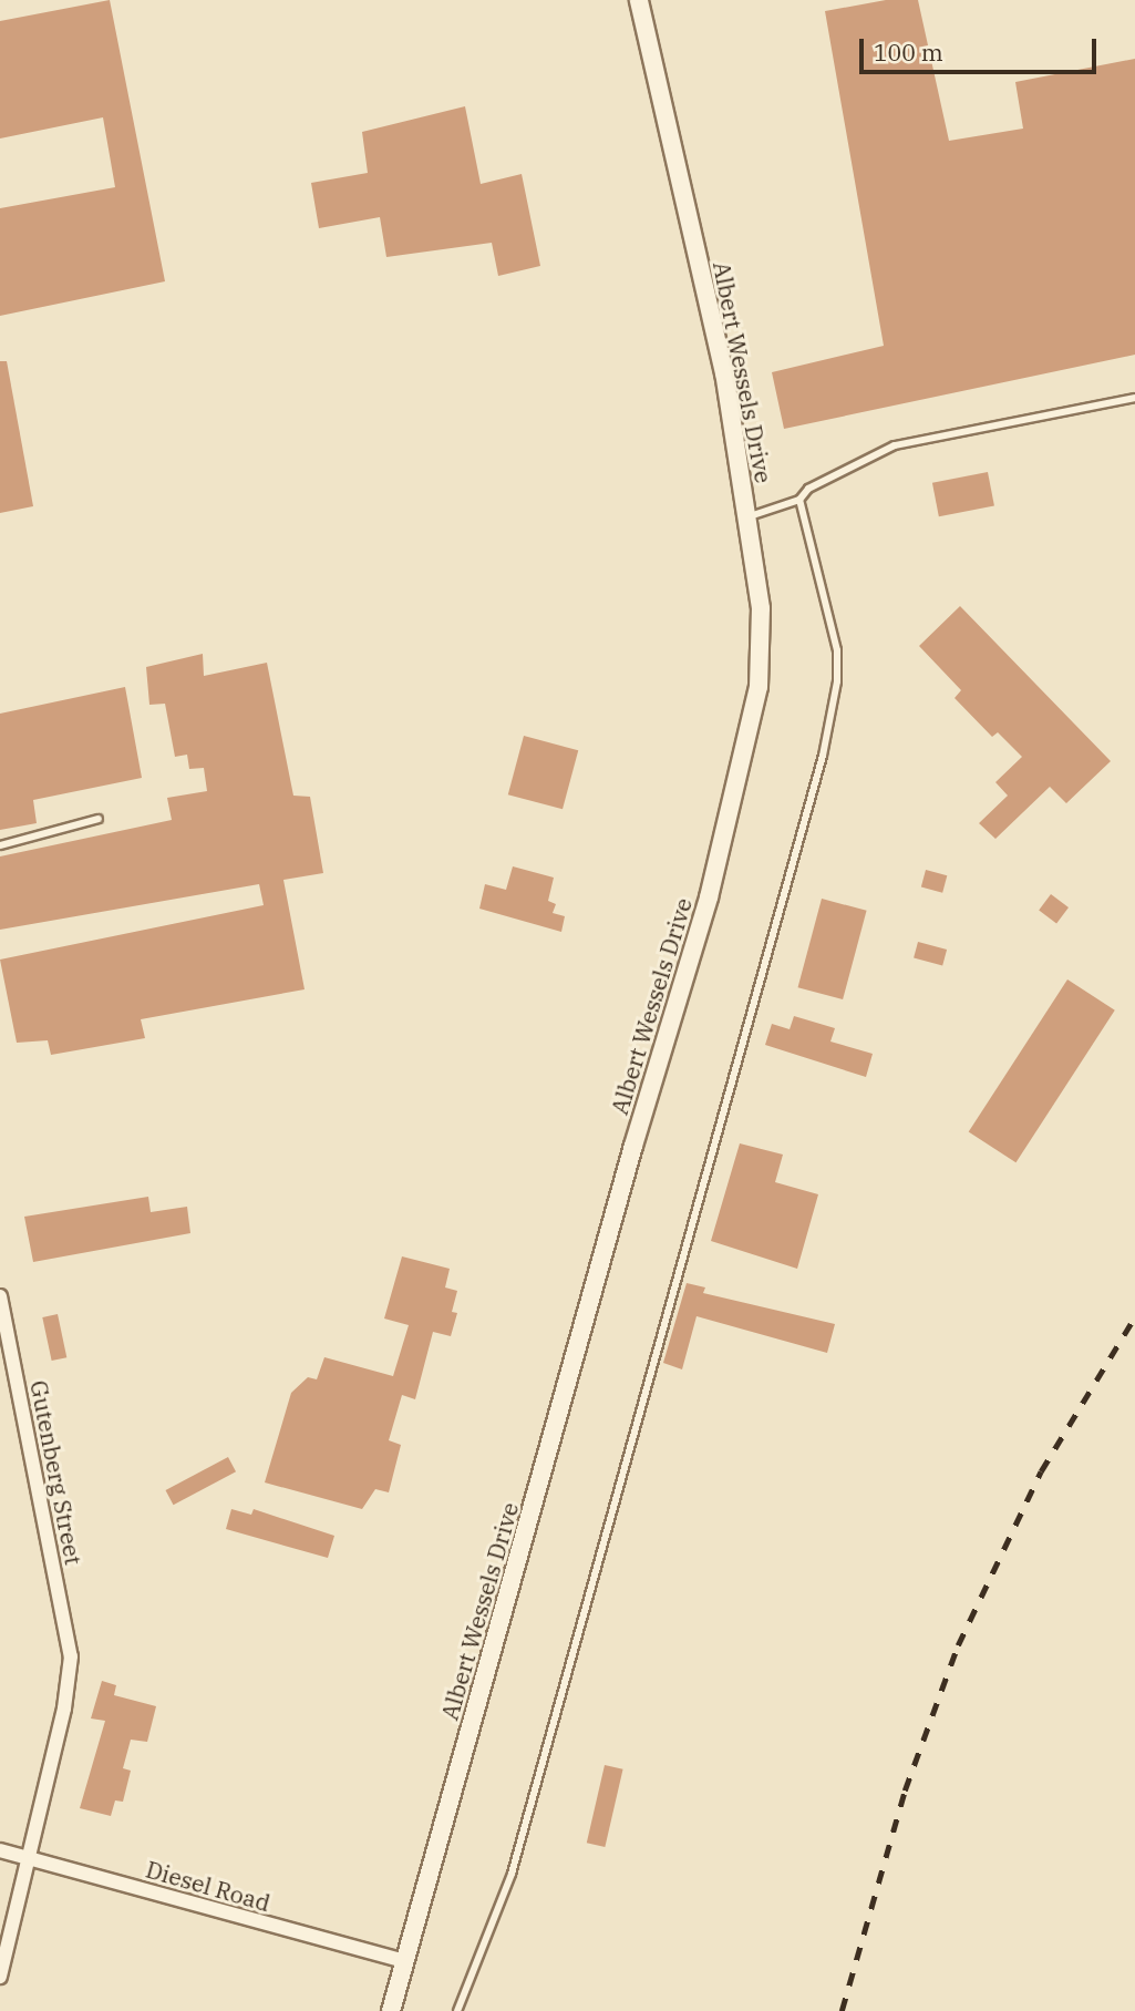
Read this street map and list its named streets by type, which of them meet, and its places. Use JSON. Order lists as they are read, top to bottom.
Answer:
{
  "streets": {
    "street": ["Albert Wessels Drive", "Gutenberg Street", "Diesel Road"]
  },
  "crossings": [
    ["Albert Wessels Drive", "Diesel Road"],
    ["Gutenberg Street", "Diesel Road"]
  ],
  "scale_bar": "100 m"
}
